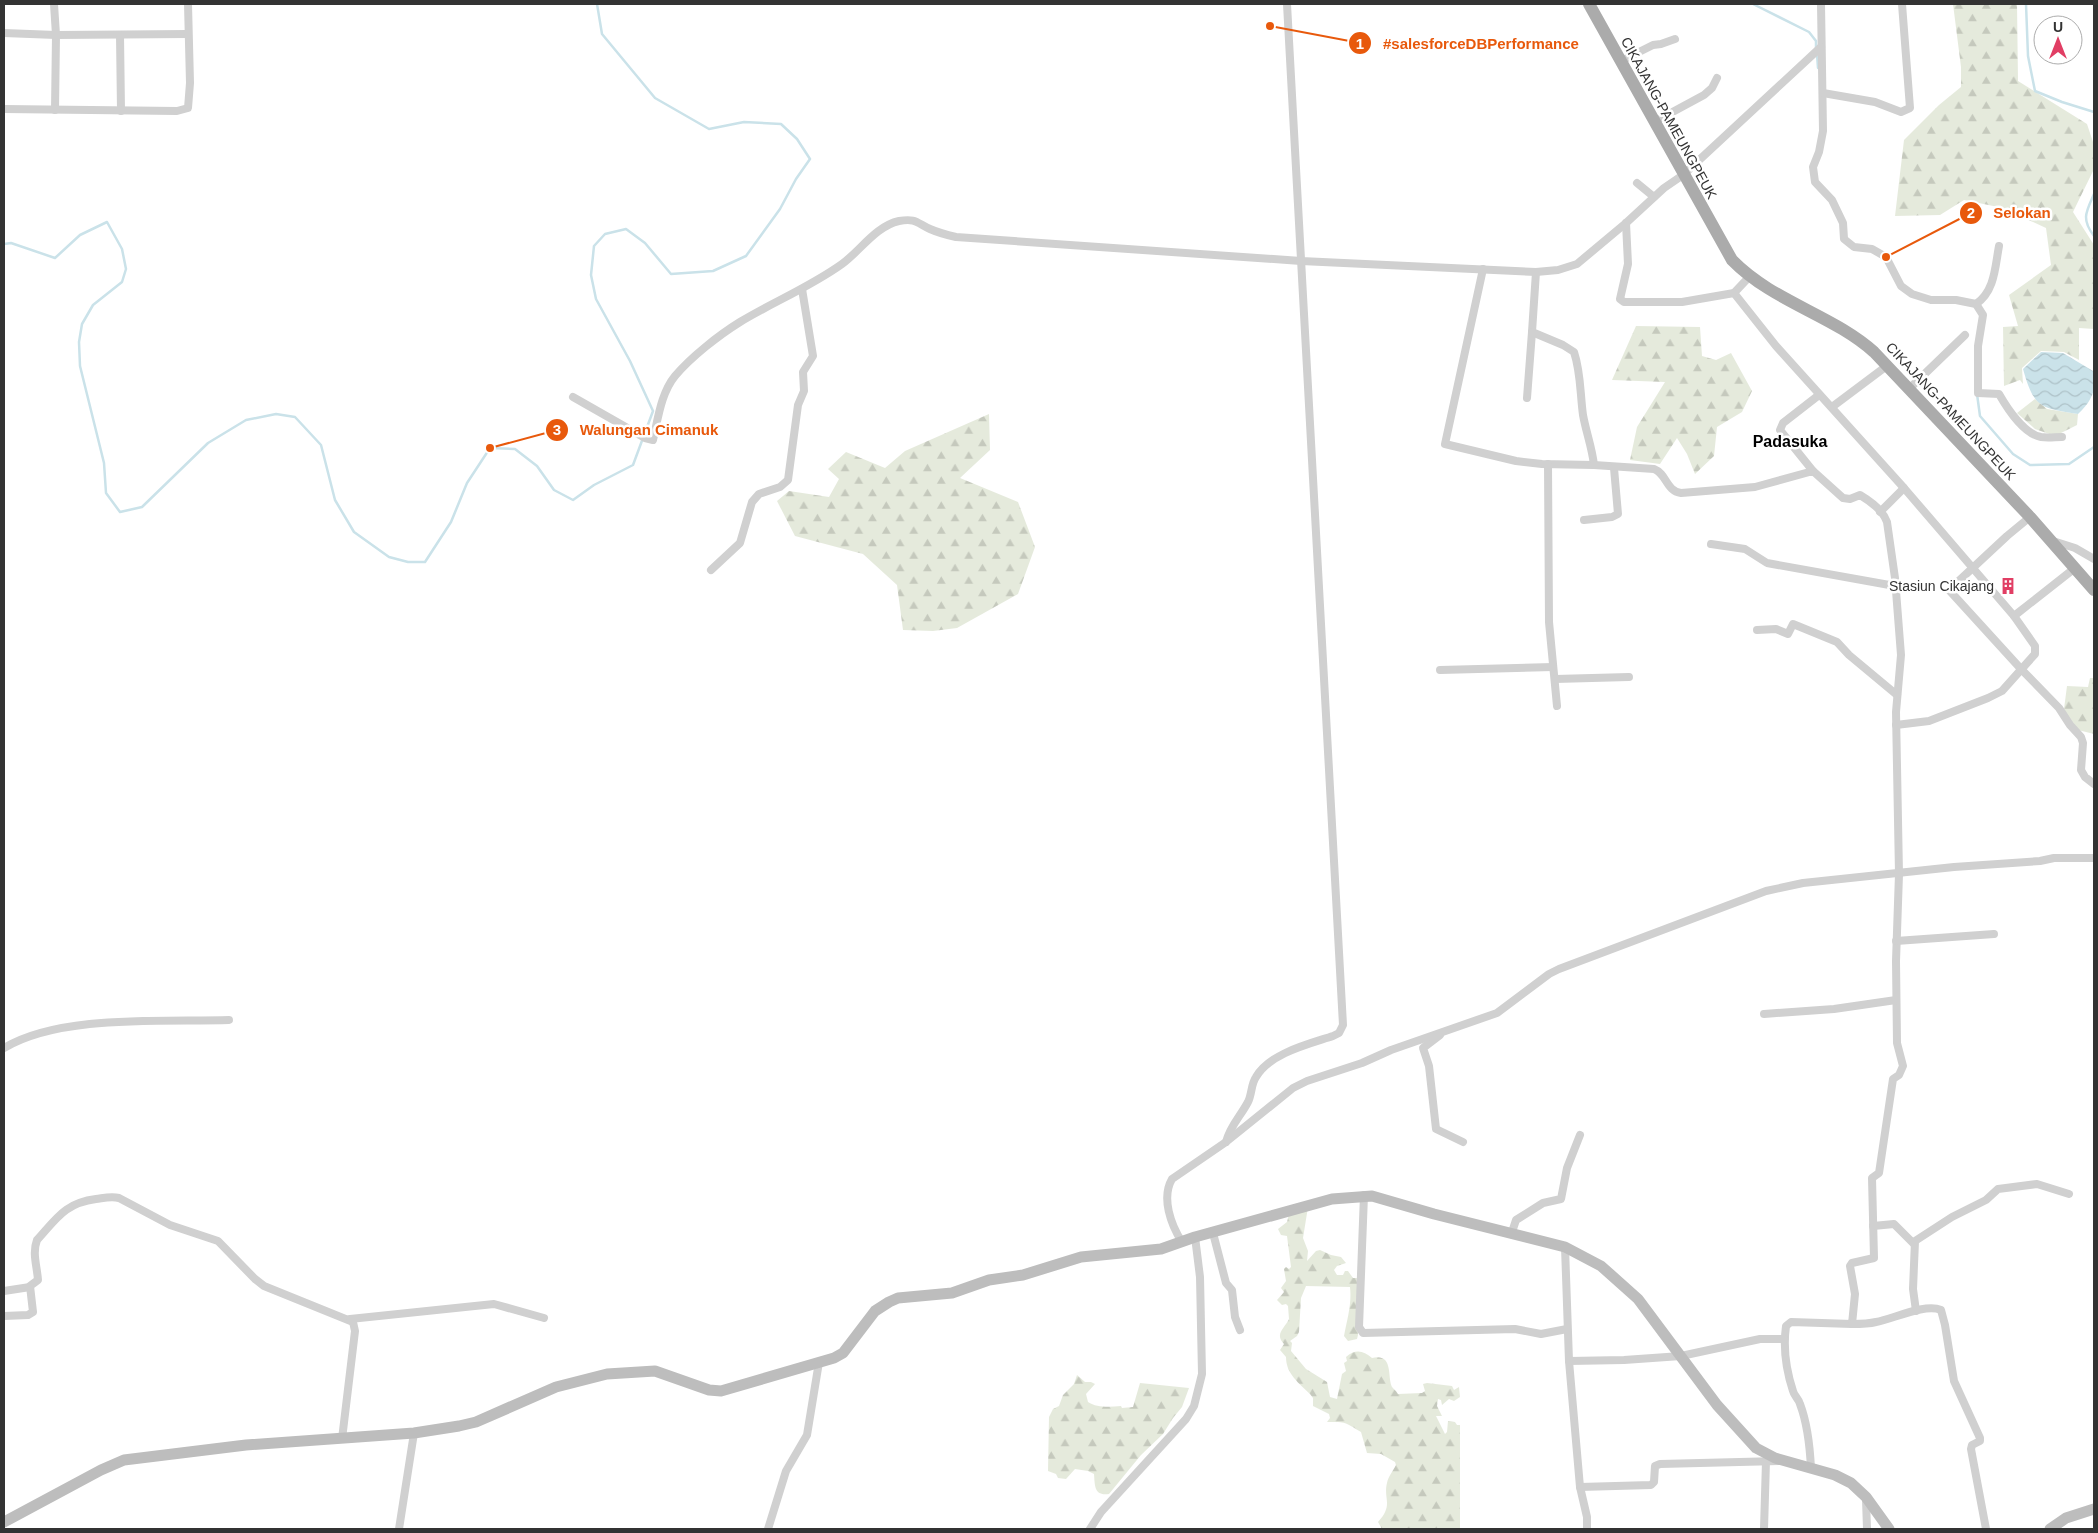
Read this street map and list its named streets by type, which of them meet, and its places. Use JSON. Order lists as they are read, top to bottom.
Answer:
{
  "streets": {
    "main road": ["CIKAJANG-PAMEUNGPEUK"]
  },
  "districts": ["Padasuka"],
  "places": {
    "other": ["#salesforceDBPerformance", "Selokan", "Walungan Cimanuk"],
    "building": ["Stasiun Cikajang"]
  },
  "north": "top"
}
